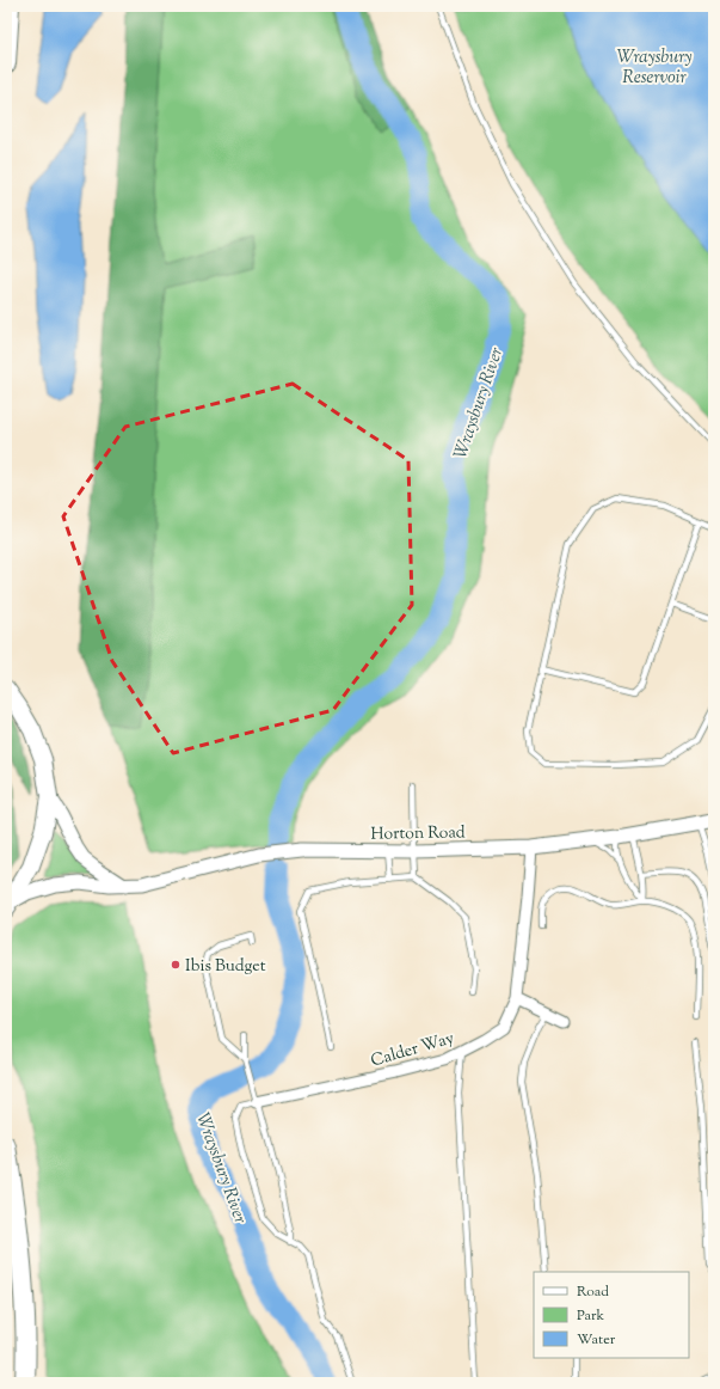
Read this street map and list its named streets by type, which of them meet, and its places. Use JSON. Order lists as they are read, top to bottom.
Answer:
{
  "streets": {
    "street": ["Horton Road", "Calder Way"]
  },
  "crossings": [
    ["Horton Road", "Calder Way"]
  ],
  "water": ["Wraysbury Reservoir", "Wraysbury River"],
  "places": ["Ibis Budget"],
  "legend": ["Road", "Park", "Water"]
}
